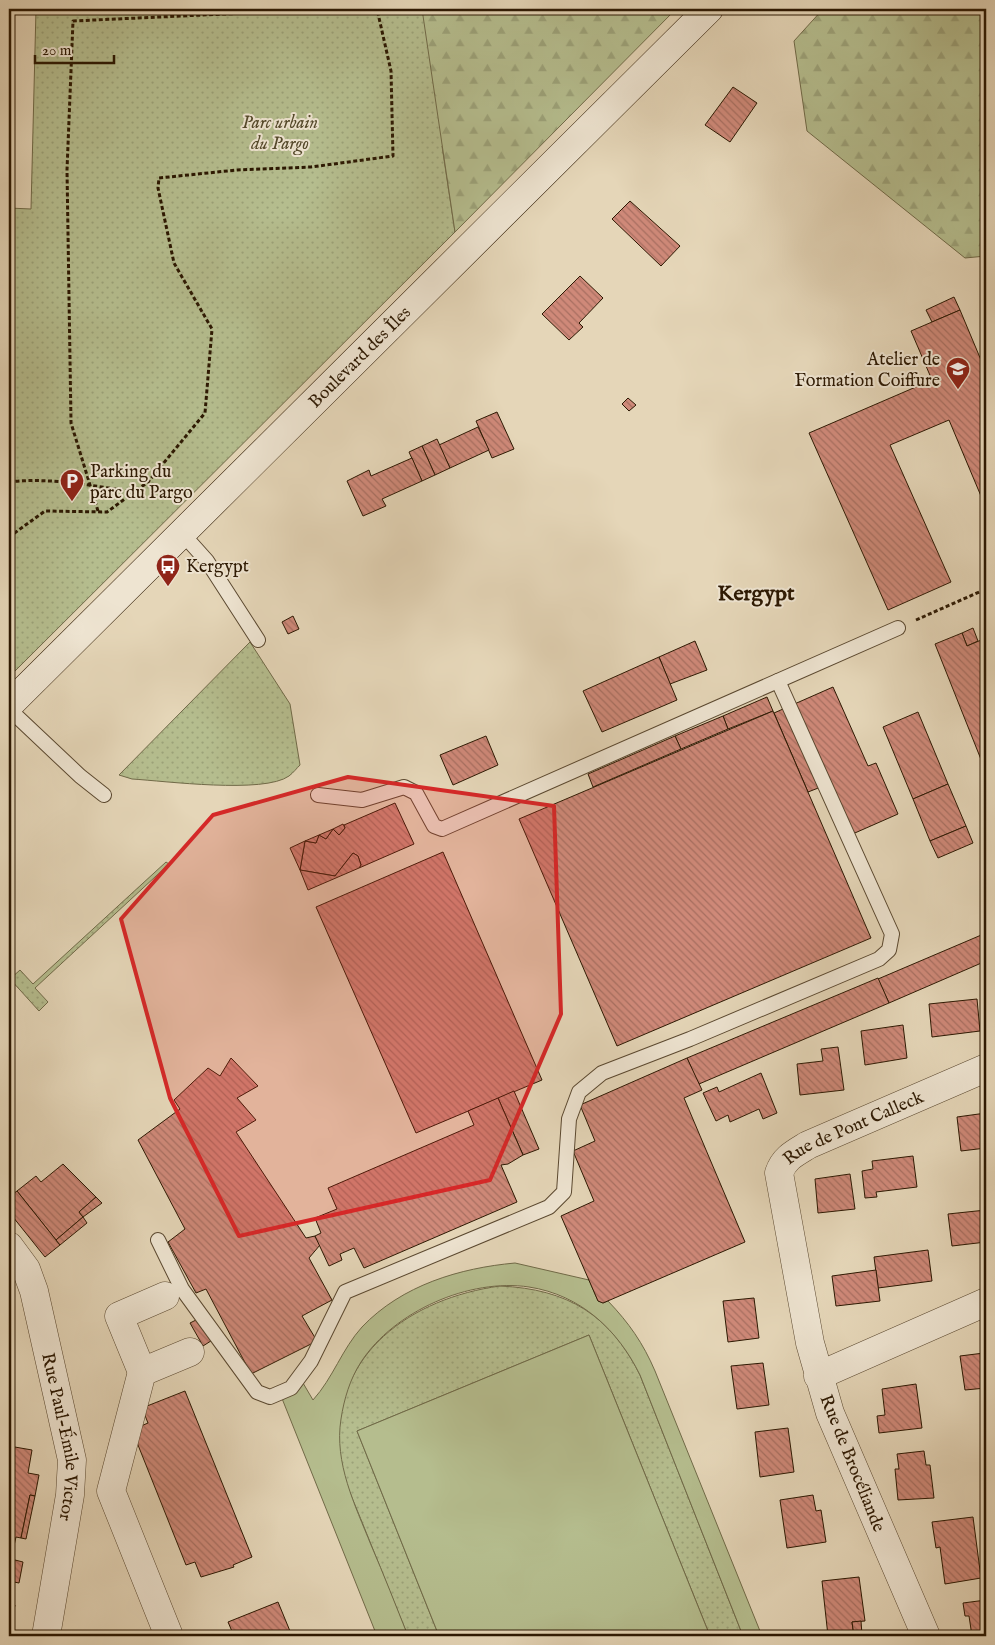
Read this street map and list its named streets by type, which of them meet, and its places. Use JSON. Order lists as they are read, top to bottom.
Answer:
{
  "streets": {
    "street": [
      "Boulevard des Îles",
      "Rue de Pont Calleck",
      "Rue Paul-Émile Victor",
      "Rue de Brocéliande"
    ]
  },
  "crossings": [
    ["Rue de Pont Calleck", "Rue de Brocéliande"]
  ],
  "districts": ["Kergypt"],
  "parks": ["Parc urbain du Pargo"],
  "places": {
    "school or university": ["Atelier de Formation Coiffure"],
    "parking": ["Parking du parc du Pargo"],
    "bus stop": ["Kergypt"]
  },
  "scale_bar": "20 m"
}
